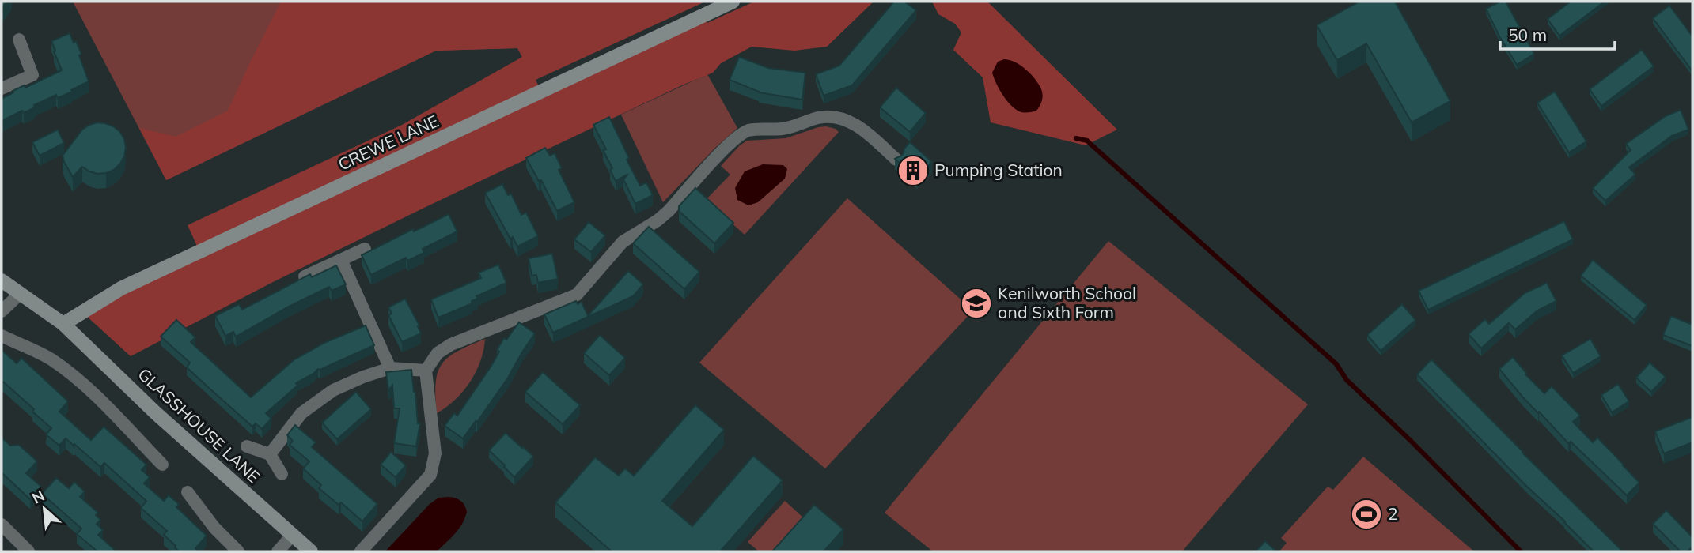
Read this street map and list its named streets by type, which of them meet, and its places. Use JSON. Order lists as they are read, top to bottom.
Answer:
{
  "streets": {
    "street": ["CREWE LANE", "GLASSHOUSE LANE"]
  },
  "crossings": [
    ["CREWE LANE", "GLASSHOUSE LANE"]
  ],
  "places": {
    "building": ["Pumping Station"],
    "school or university": ["Kenilworth School and Sixth Form"],
    "sports": ["2"]
  },
  "scale_bar": "50 m",
  "north": "top left"
}
